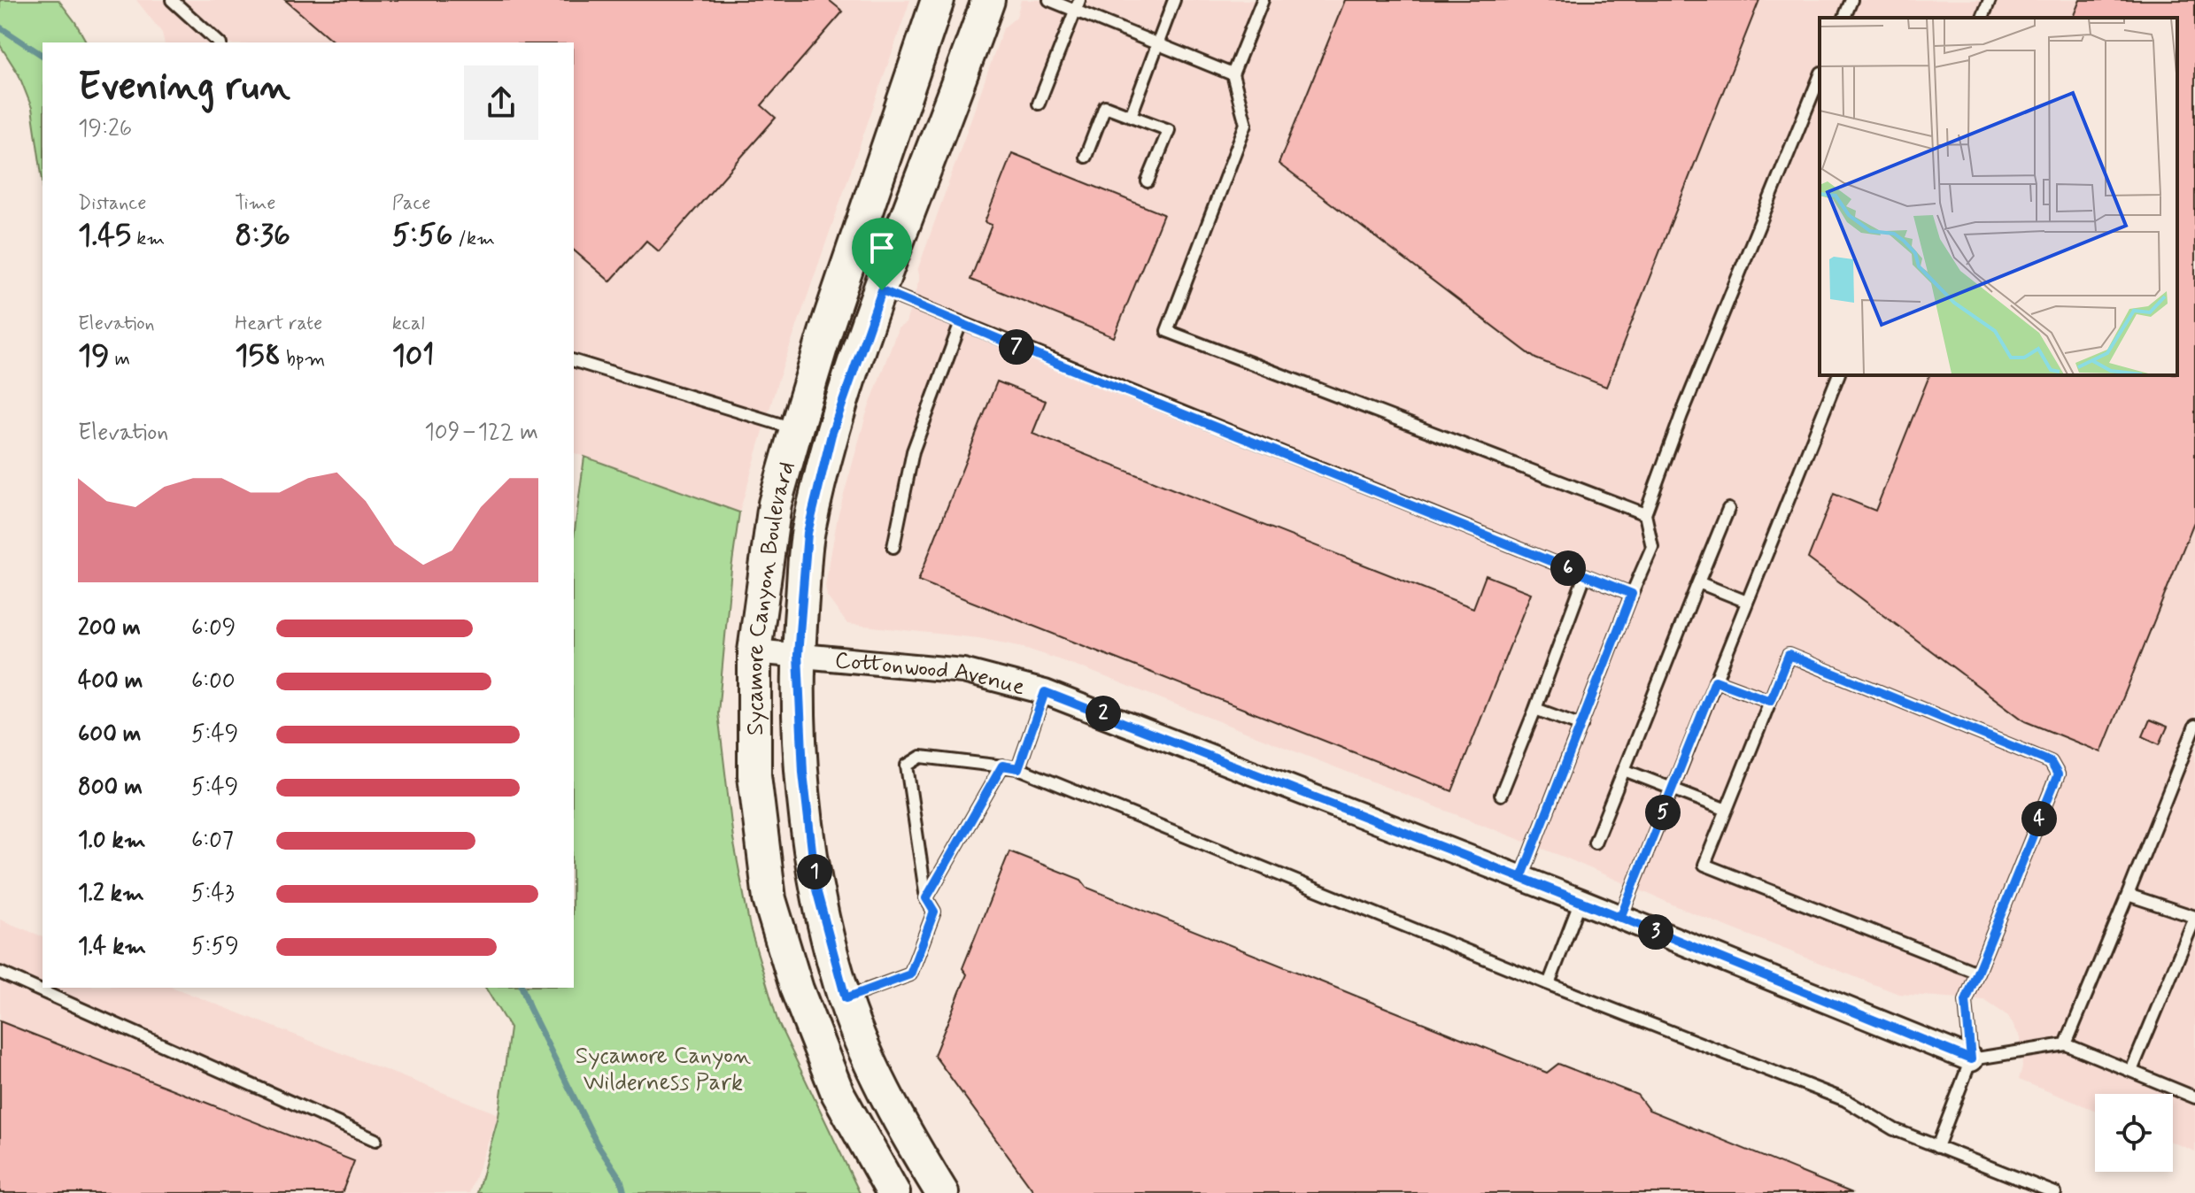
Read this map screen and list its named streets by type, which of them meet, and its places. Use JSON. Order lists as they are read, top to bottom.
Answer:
{
  "streets": {
    "main road": ["Sycamore Canyon Boulevard"],
    "street": ["Cottonwood Avenue"]
  },
  "crossings": [
    ["Sycamore Canyon Boulevard", "Cottonwood Avenue"]
  ],
  "parks": ["Sycamore Canyon Wilderness Park"],
  "page": {
    "heading": ["Evening run", "19:26"],
    "stats": [
      ["Distance", "1.45 km"],
      ["Time", "8:36"],
      ["Pace", "5:56 /km"],
      ["Elevation", "19 m"],
      ["Heart rate", "158 bpm"],
      ["kcal", "101"]
    ],
    "pins": [
      "7",
      "6",
      "2",
      "5",
      "4",
      "1",
      "3"
    ],
    "chart": ["Elevation", "109–122 m"],
    "list": [
      {
        "name": "200 m",
        "note": "6:09"
      },
      {
        "name": "400 m",
        "note": "6:00"
      },
      {
        "name": "600 m",
        "note": "5:49"
      },
      {
        "name": "800 m",
        "note": "5:49"
      },
      {
        "name": "1.0 km",
        "note": "6:07"
      },
      {
        "name": "1.2 km",
        "note": "5:43"
      },
      {
        "name": "1.4 km",
        "note": "5:59"
      }
    ]
  }
}
